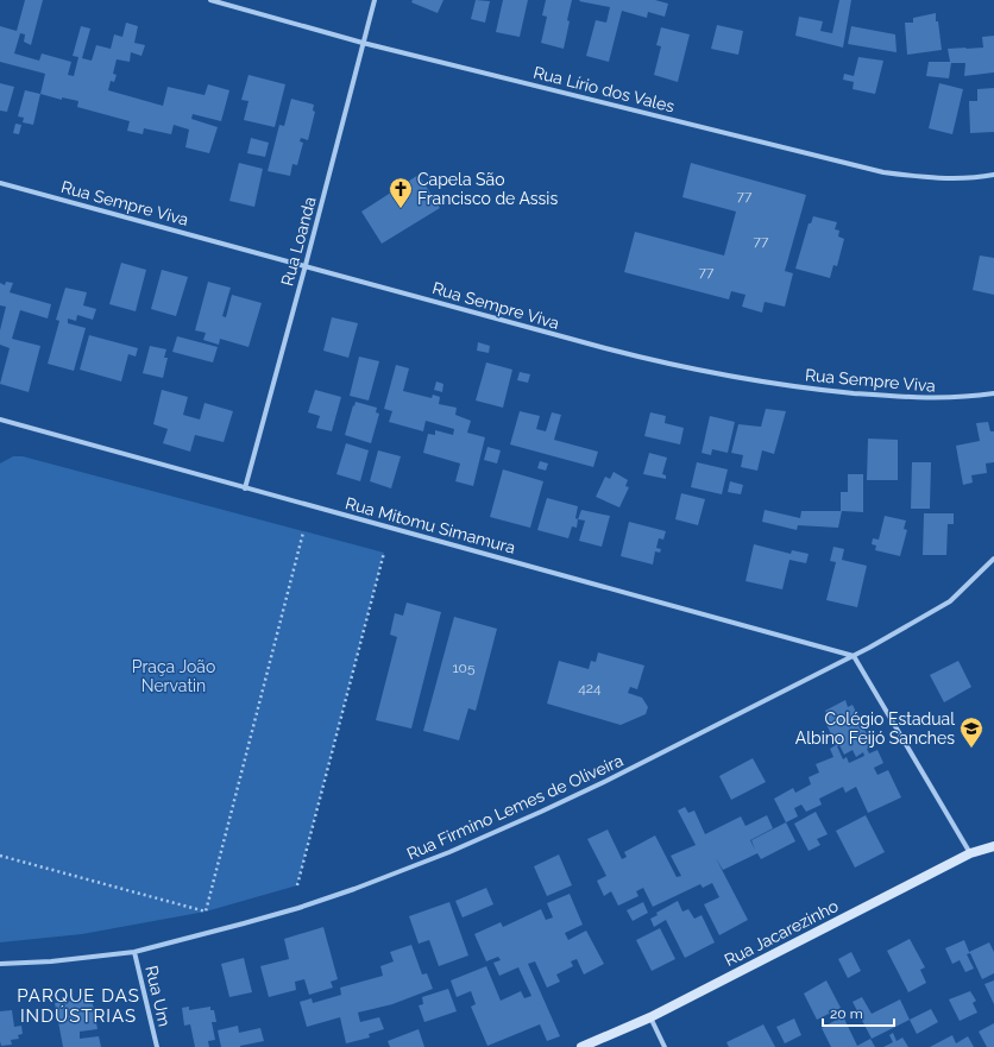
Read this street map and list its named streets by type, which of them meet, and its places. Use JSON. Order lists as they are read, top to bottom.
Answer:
{
  "streets": {
    "street": [
      "Rua Lírio dos Vales",
      "Rua Sempre Viva",
      "Rua Loanda",
      "Rua Mitomu Simamura",
      "Rua Firmino Lemes de Oliveira",
      "Rua Jacarezinho",
      "Rua Um"
    ]
  },
  "crossings": [
    ["Rua Lírio dos Vales", "Rua Loanda"],
    ["Rua Sempre Viva", "Rua Loanda"],
    ["Rua Loanda", "Rua Mitomu Simamura"],
    ["Rua Mitomu Simamura", "Rua Firmino Lemes de Oliveira"],
    ["Rua Firmino Lemes de Oliveira", "Rua Um"]
  ],
  "districts": ["PARQUE DAS INDÚSTRIAS"],
  "parks": ["Praça João Nervatin"],
  "places": {
    "church": ["Capela São Francisco de Assis"],
    "school or university": ["Colégio Estadual Albino Feijó Sanches"]
  },
  "house_numbers": [
    "77",
    "77",
    "77",
    "105",
    "424"
  ],
  "scale_bar": "20 m"
}
